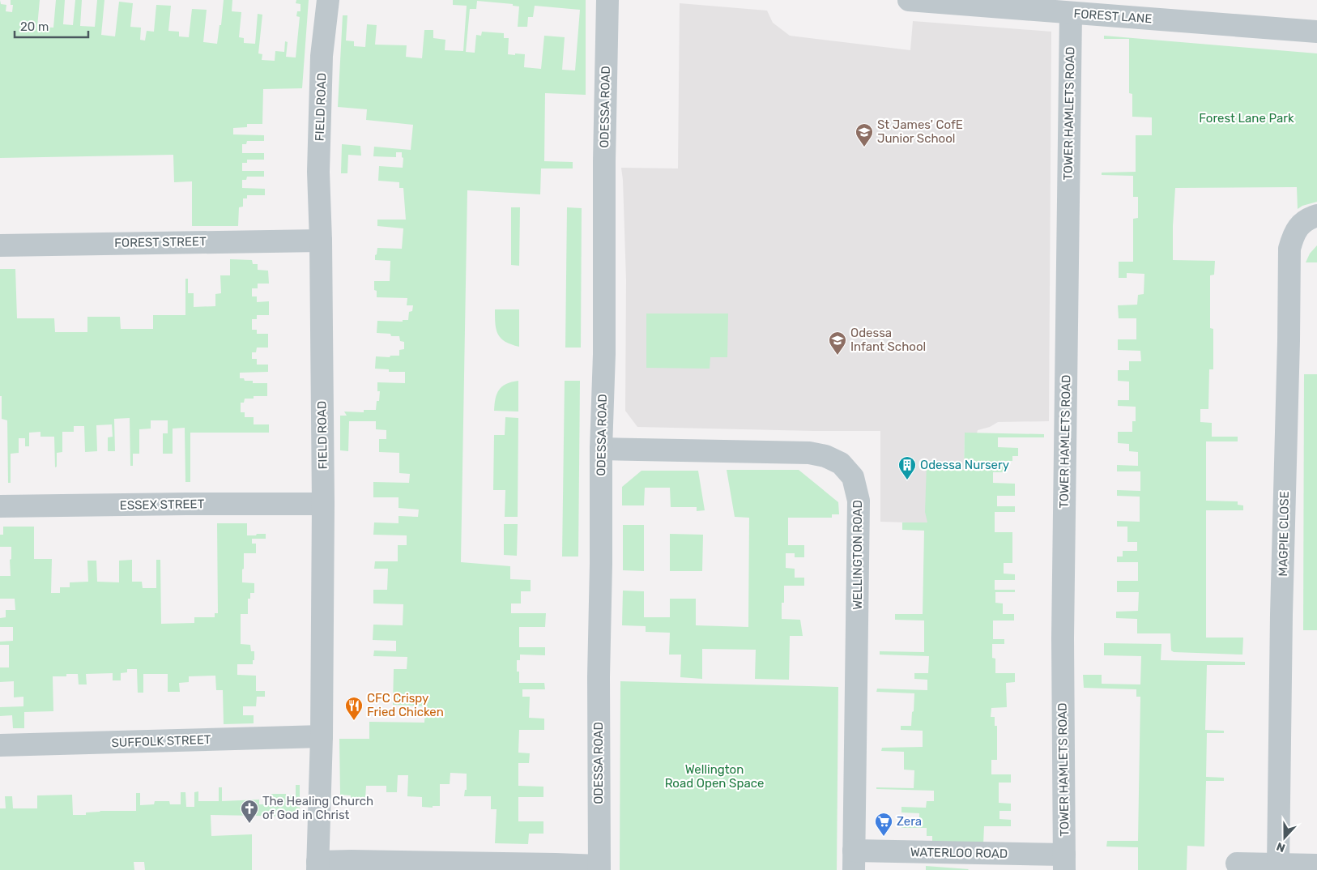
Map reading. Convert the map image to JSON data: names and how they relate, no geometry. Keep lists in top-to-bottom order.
{
  "streets": {
    "street": [
      "FOREST LANE",
      "FIELD ROAD",
      "ODESSA ROAD",
      "TOWER HAMLETS ROAD",
      "FOREST STREET",
      "ESSEX STREET",
      "MAGPIE CLOSE",
      "WELLINGTON ROAD",
      "SUFFOLK STREET",
      "WATERLOO ROAD"
    ]
  },
  "crossings": [
    ["FOREST LANE", "TOWER HAMLETS ROAD"],
    ["FIELD ROAD", "FOREST STREET"],
    ["FIELD ROAD", "ESSEX STREET"],
    ["FIELD ROAD", "SUFFOLK STREET"],
    ["ODESSA ROAD", "WELLINGTON ROAD"],
    ["TOWER HAMLETS ROAD", "WATERLOO ROAD"],
    ["WELLINGTON ROAD", "WATERLOO ROAD"]
  ],
  "parks": ["Forest Lane Park", "Wellington Road Open Space"],
  "places": {
    "school or university": ["St James' CofE Junior School", "Odessa Infant School"],
    "building": ["Odessa Nursery"],
    "restaurant": ["CFC Crispy Fried Chicken"],
    "church": ["The Healing Church of God in Christ"],
    "supermarket": ["Zera"]
  },
  "scale_bar": "20 m",
  "north": "bottom"
}
